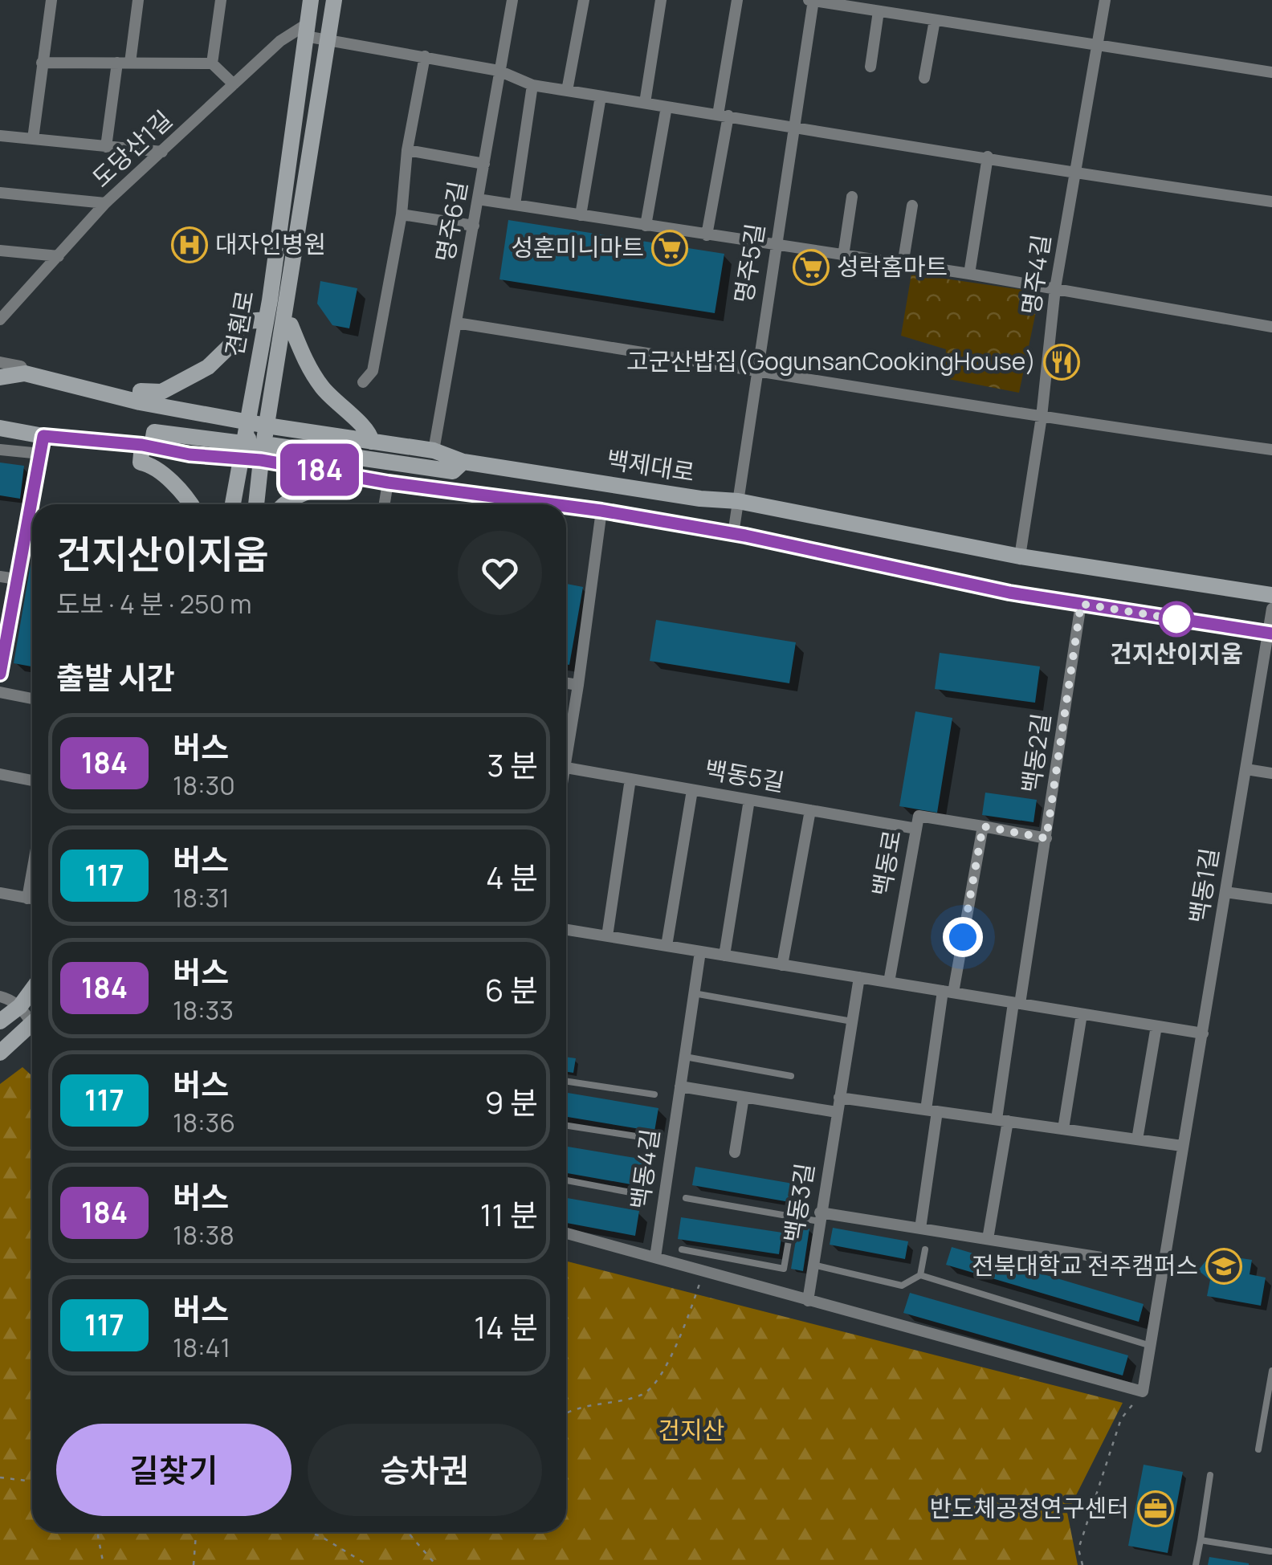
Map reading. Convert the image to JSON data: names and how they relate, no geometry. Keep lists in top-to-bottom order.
{
  "streets": {
    "street": [
      "도당산1길",
      "명주6길",
      "명주5길",
      "명주4길",
      "견훤로",
      "백제대로",
      "백동2길",
      "백동5길",
      "백동로",
      "백동1길",
      "백동4길",
      "백동3길"
    ]
  },
  "crossings": [
    ["도당산1길", "견훤로"],
    ["명주6길", "백제대로"],
    ["명주5길", "백제대로"],
    ["명주4길", "백제대로"],
    ["견훤로", "백제대로"],
    ["백동2길", "백동로"],
    ["백동5길", "백동로"]
  ],
  "parks": ["건지산"],
  "places": {
    "hospital": ["대자인병원"],
    "supermarket": ["성훈미니마트", "성락홈마트"],
    "restaurant": ["고군산밥집(GogunsanCookingHouse)"],
    "other": ["건지산이지움"],
    "school or university": ["전북대학교 전주캠퍼스"],
    "office": ["반도체공정연구센터"]
  },
  "lines": ["bus line 184"],
  "page": {
    "on_map": "184",
    "heading": [
      ["건지산이지움", "도보 · 4 분 · 250 m"],
      "출발 시간"
    ],
    "list": [
      {
        "mark": "184",
        "name": "버스",
        "note": "18:30",
        "value": "3 분"
      },
      {
        "mark": "117",
        "name": "버스",
        "note": "18:31",
        "value": "4 분"
      },
      {
        "mark": "184",
        "name": "버스",
        "note": "18:33",
        "value": "6 분"
      },
      {
        "mark": "117",
        "name": "버스",
        "note": "18:36",
        "value": "9 분"
      },
      {
        "mark": "184",
        "name": "버스",
        "note": "18:38",
        "value": "11 분"
      },
      {
        "mark": "117",
        "name": "버스",
        "note": "18:41",
        "value": "14 분"
      }
    ],
    "buttons": ["길찾기", "승차권"]
  }
}
